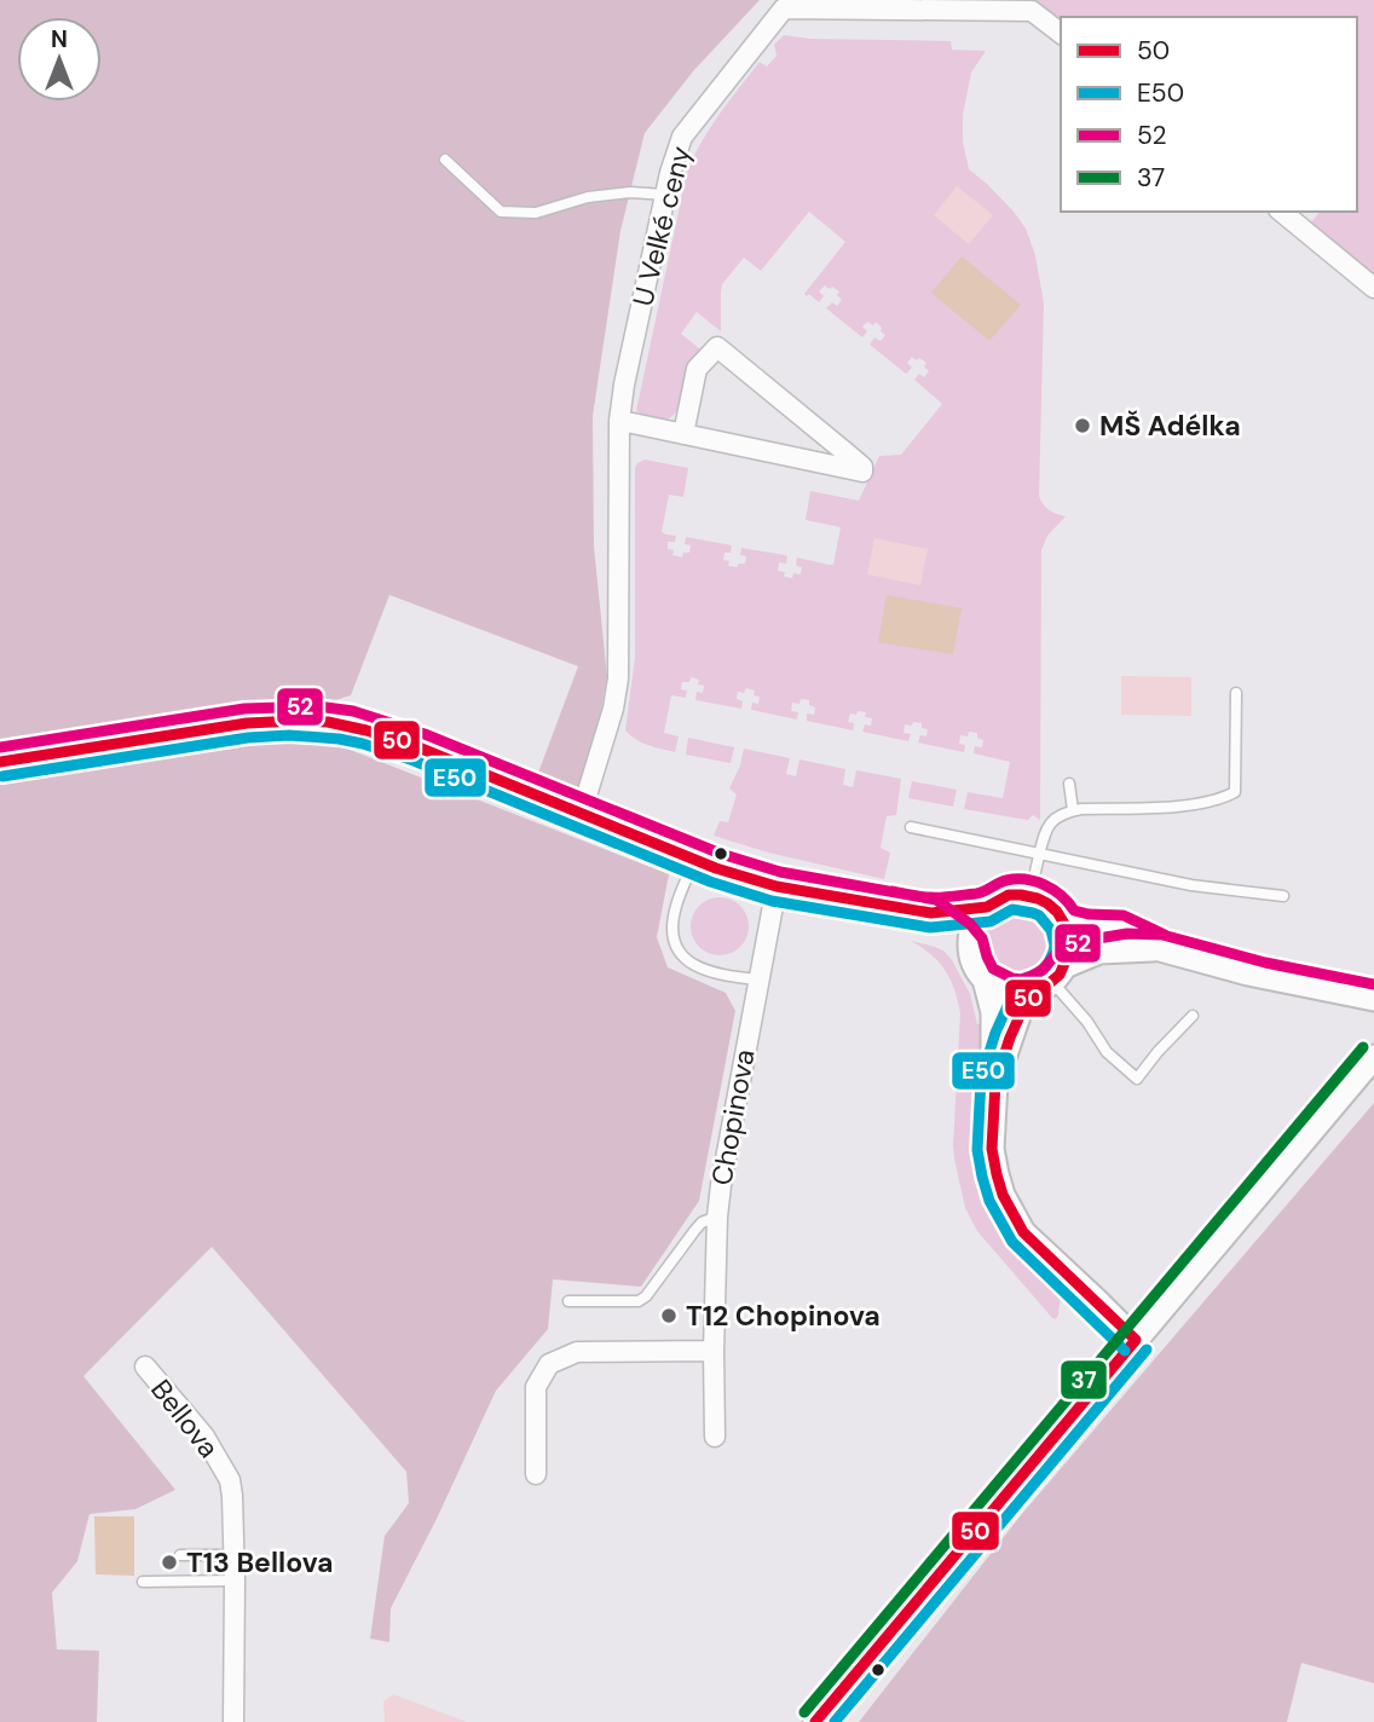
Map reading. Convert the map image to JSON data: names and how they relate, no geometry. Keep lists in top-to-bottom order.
{
  "streets": {
    "street": ["U Velké ceny", "Chopinova", "Bellova"]
  },
  "places": ["MŠ Adélka", "T12 Chopinova", "T13 Bellova"],
  "lines": [
    "transit line 52",
    "transit line 50",
    "transit line E50",
    "transit line 37"
  ],
  "legend": [
    "50",
    "E50",
    "52",
    "37"
  ],
  "north": "top"
}
